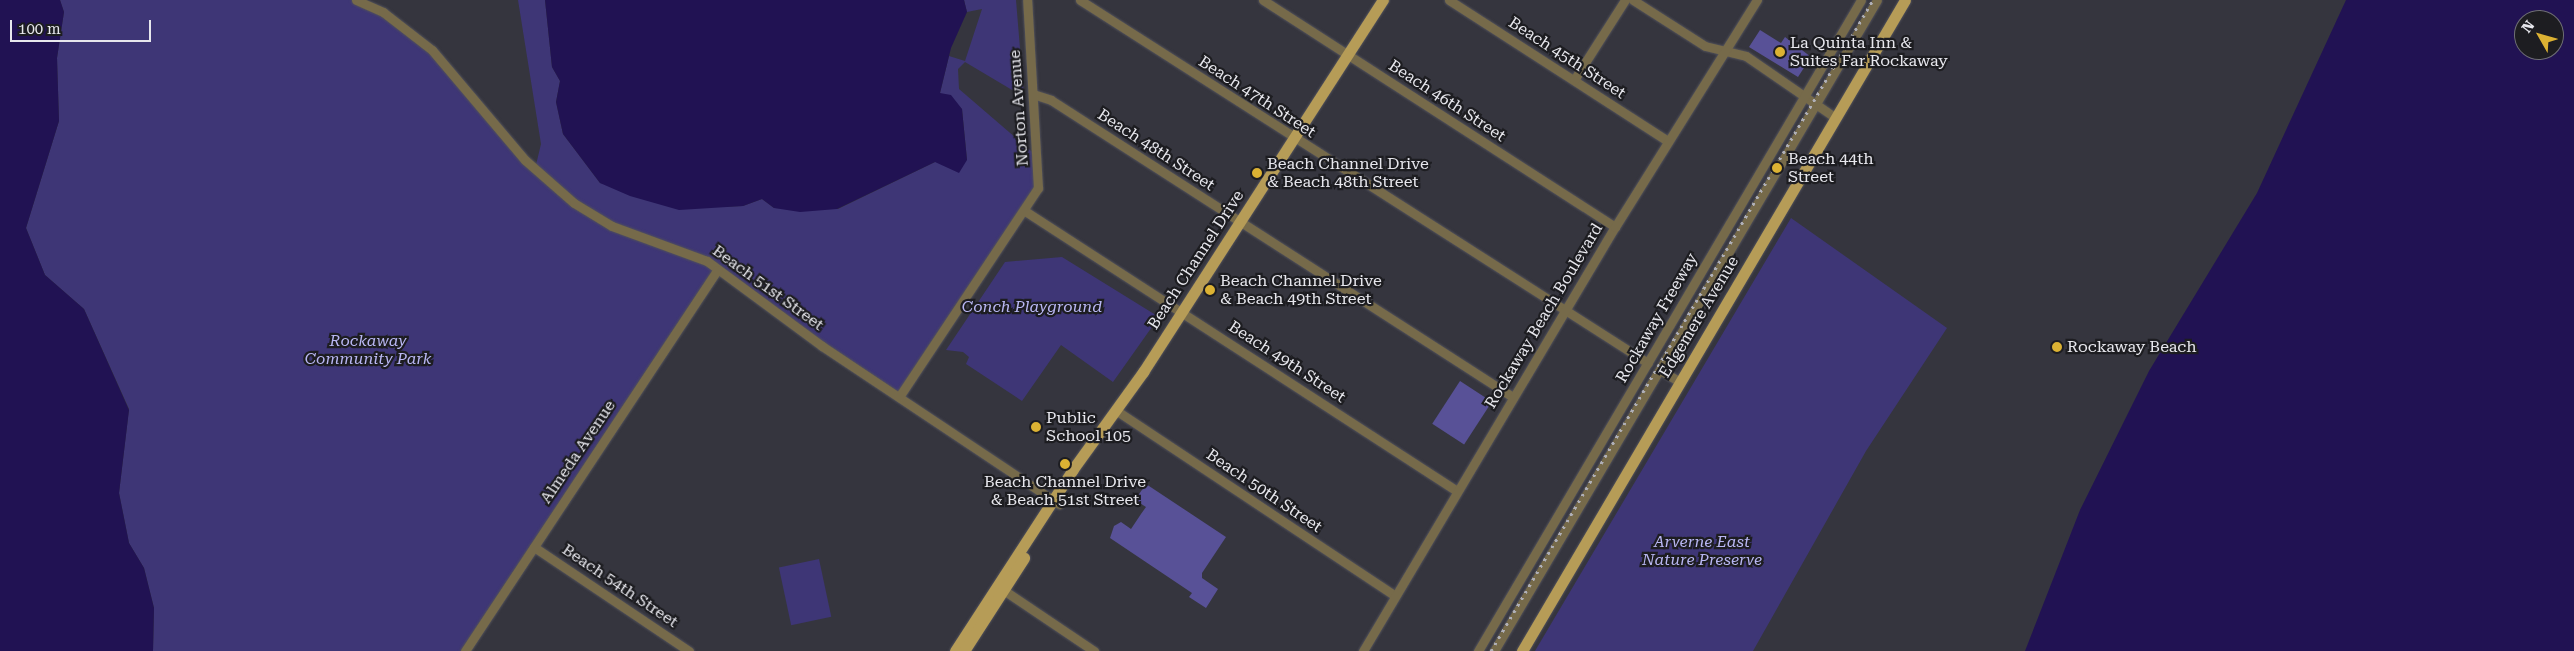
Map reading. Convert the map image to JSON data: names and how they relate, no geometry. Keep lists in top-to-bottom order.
{
  "streets": {
    "main road": ["Beach Channel Drive", "Edgemere Avenue"],
    "street": [
      "Beach 45th Street",
      "Beach 47th Street",
      "Beach 46th Street",
      "Norton Avenue",
      "Beach 48th Street",
      "Beach 51st Street",
      "Rockaway Beach Boulevard",
      "Rockaway Freeway",
      "Beach 49th Street",
      "Almeda Avenue",
      "Beach 50th Street",
      "Beach 54th Street"
    ]
  },
  "crossings": [
    ["Beach 45th Street", "Rockaway Beach Boulevard"],
    ["Beach 47th Street", "Beach Channel Drive"],
    ["Beach 47th Street", "Rockaway Beach Boulevard"],
    ["Beach 47th Street", "Rockaway Freeway"],
    ["Beach 46th Street", "Beach Channel Drive"],
    ["Beach 46th Street", "Rockaway Beach Boulevard"],
    ["Norton Avenue", "Beach 48th Street"],
    ["Norton Avenue", "Beach 51st Street"],
    ["Norton Avenue", "Beach 49th Street"],
    ["Beach 48th Street", "Beach Channel Drive"],
    ["Beach 48th Street", "Rockaway Beach Boulevard"],
    ["Beach Channel Drive", "Beach 51st Street"],
    ["Beach Channel Drive", "Beach 49th Street"],
    ["Beach Channel Drive", "Beach 50th Street"],
    ["Beach 51st Street", "Almeda Avenue"],
    ["Rockaway Beach Boulevard", "Beach 49th Street"],
    ["Rockaway Beach Boulevard", "Beach 50th Street"],
    ["Almeda Avenue", "Beach 54th Street"]
  ],
  "parks": ["Conch Playground", "Rockaway Community Park", "Arverne East Nature Preserve"],
  "places": [
    "La Quinta Inn & Suites Far Rockaway",
    "Beach 44th Street",
    "Beach Channel Drive & Beach 48th Street",
    "Beach Channel Drive & Beach 49th Street",
    "Rockaway Beach",
    "Public School 105",
    "Beach Channel Drive & Beach 51st Street"
  ],
  "scale_bar": "100 m",
  "north": "top left"
}
